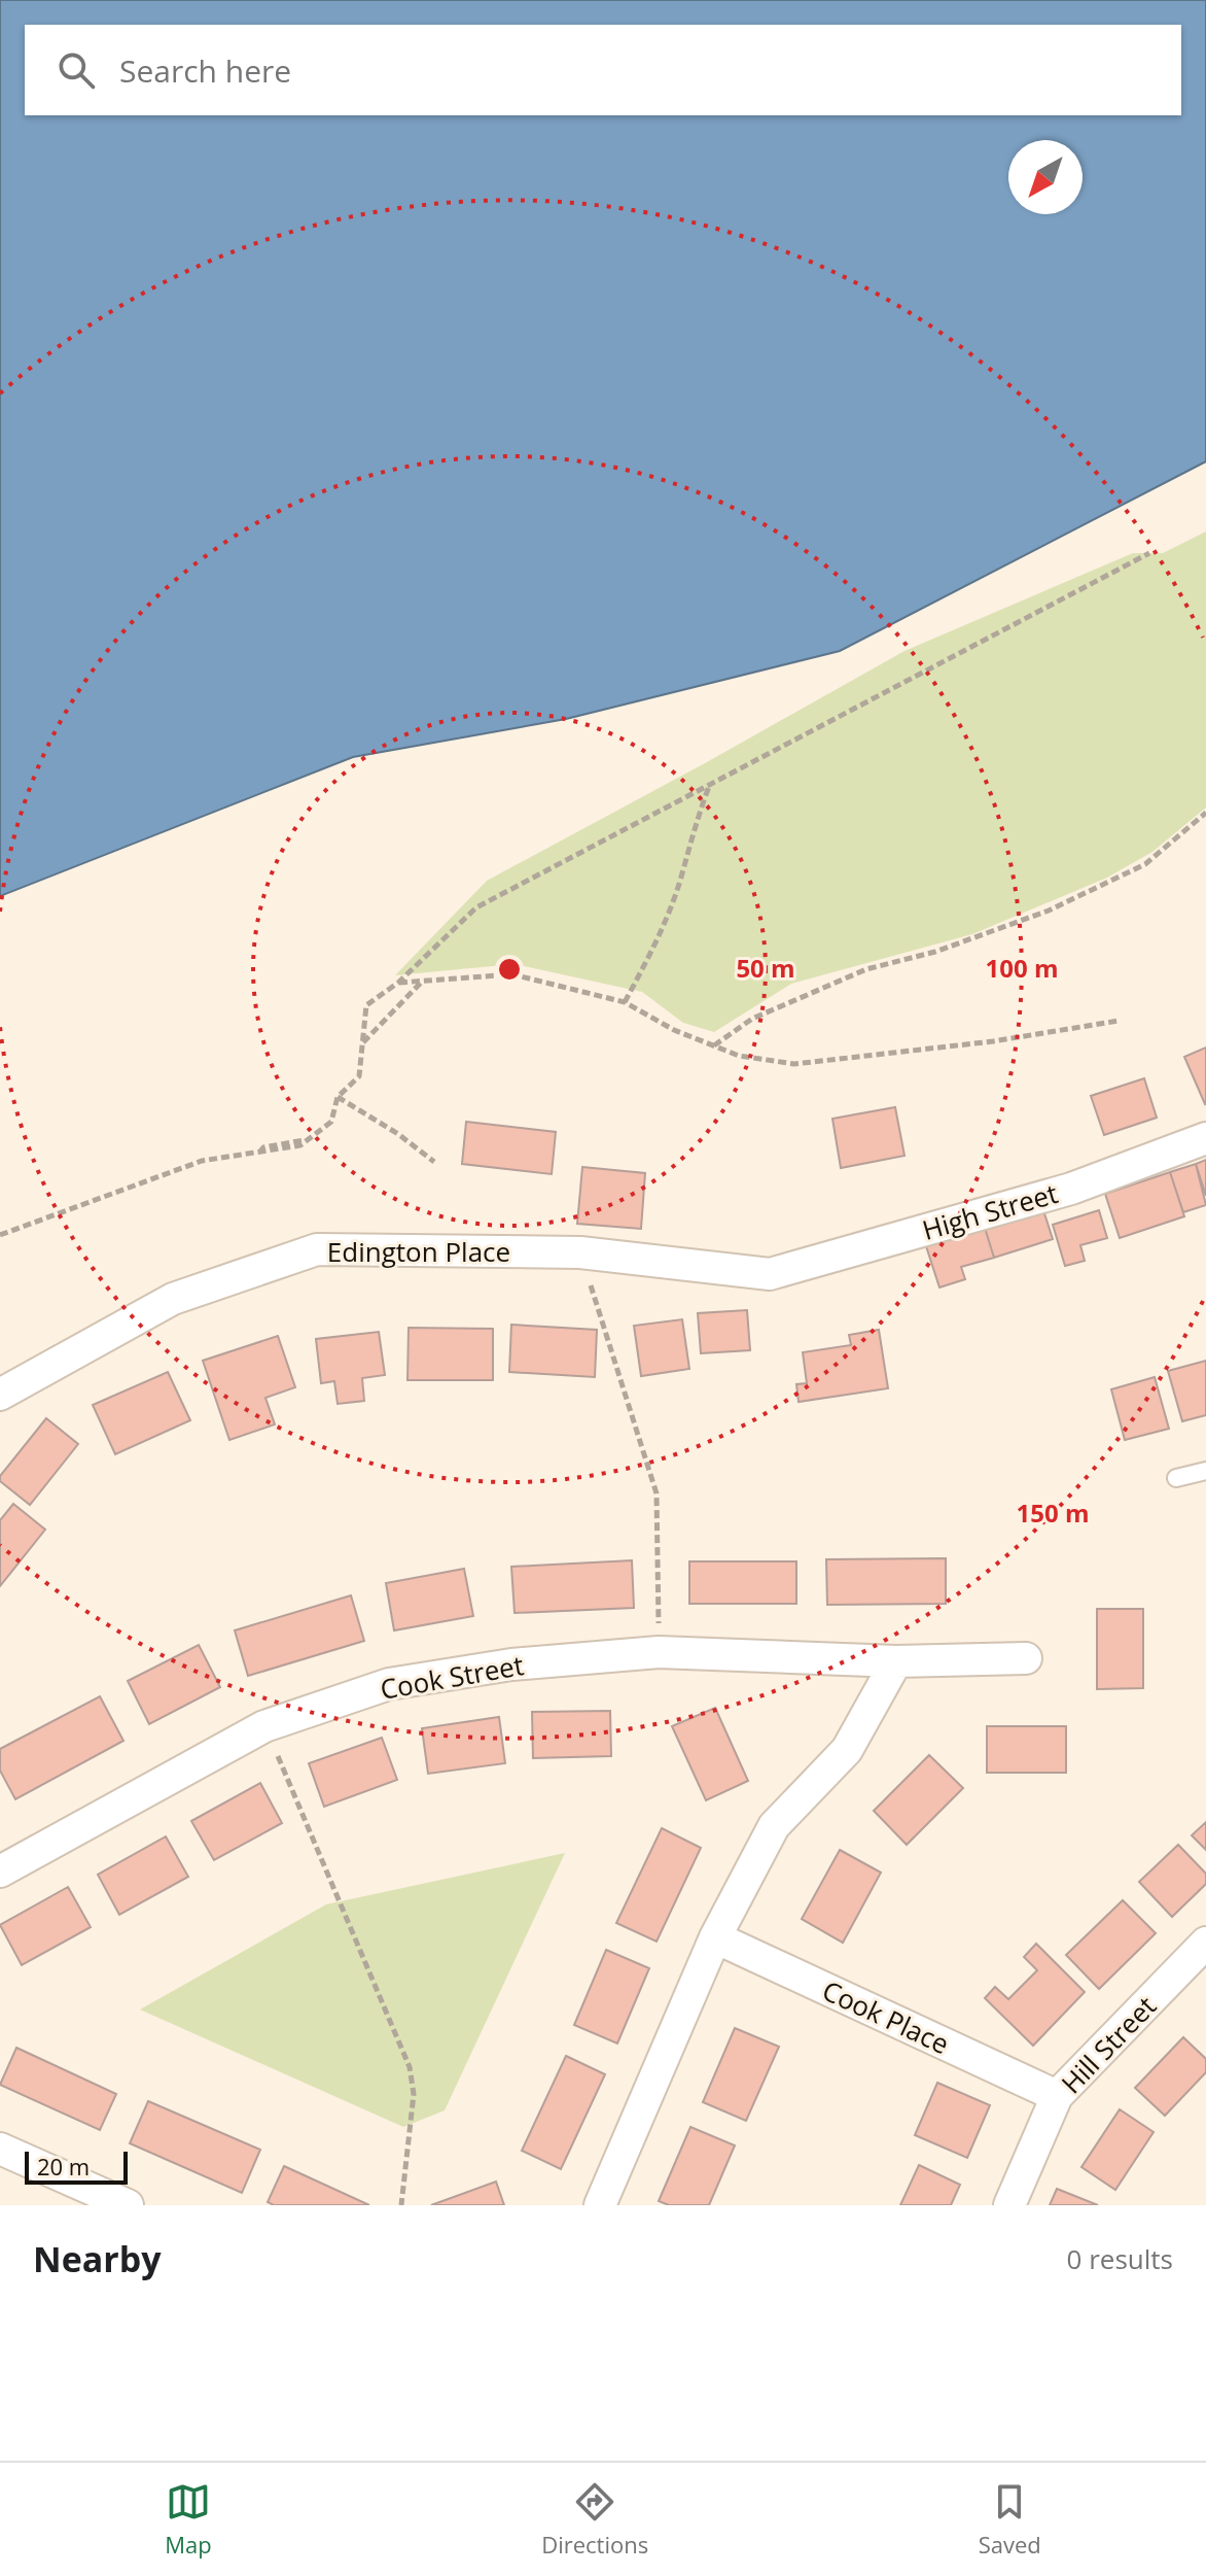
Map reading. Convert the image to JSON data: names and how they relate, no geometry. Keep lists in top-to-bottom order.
{
  "streets": {
    "street": [
      "High Street",
      "Edington Place",
      "Cook Street",
      "Cook Place",
      "Hill Street"
    ]
  },
  "crossings": [
    ["High Street", "Edington Place"],
    ["Cook Place", "Hill Street"]
  ],
  "scale_bar": "20 m",
  "north": "bottom left",
  "page": {
    "search": "Search here",
    "scale": "20 m",
    "heading": ["Nearby", "0 results"],
    "nav": ["Map", "Directions", "Saved"]
  },
  "rings": ["50 m", "100 m", "150 m"]
}
